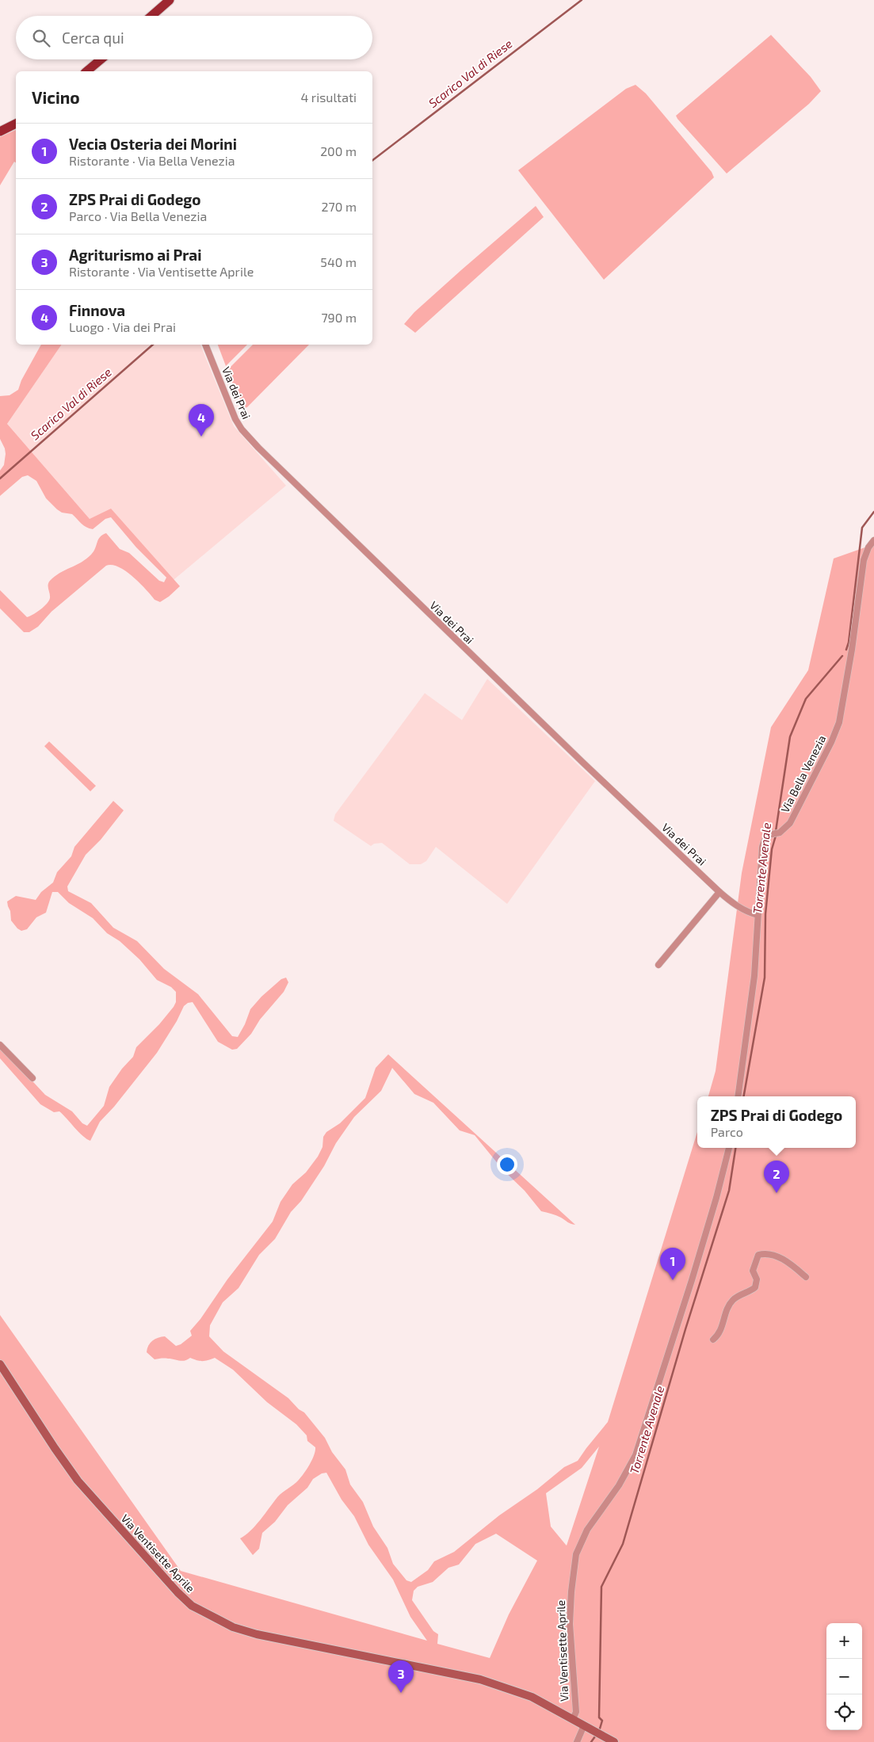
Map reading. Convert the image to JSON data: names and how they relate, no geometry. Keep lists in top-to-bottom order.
{
  "streets": {
    "main road": ["Via Ventisette Aprile"],
    "street": ["Via dei Prai", "Via Bella Venezia"]
  },
  "crossings": [
    ["Via dei Prai", "Via Bella Venezia"]
  ],
  "water": ["Scarico Val di Riese", "Torrente Avenale"],
  "page": {
    "search": "Cerca qui",
    "heading": ["Vicino", "4 risultati"],
    "list": [
      {
        "mark": "1",
        "name": "Vecia Osteria dei Morini",
        "note": "Ristorante · Via Bella Venezia",
        "value": "200 m"
      },
      {
        "mark": "2",
        "name": "ZPS Prai di Godego",
        "note": "Parco · Via Bella Venezia",
        "value": "270 m"
      },
      {
        "mark": "3",
        "name": "Agriturismo ai Prai",
        "note": "Ristorante · Via Ventisette Aprile",
        "value": "540 m"
      },
      {
        "mark": "4",
        "name": "Finnova",
        "note": "Luogo · Via dei Prai",
        "value": "790 m"
      }
    ],
    "pins": [
      "4",
      "2",
      "1",
      "3"
    ],
    "popup": ["ZPS Prai di Godego", "Parco"],
    "map_buttons": ["+", "−"]
  }
}
